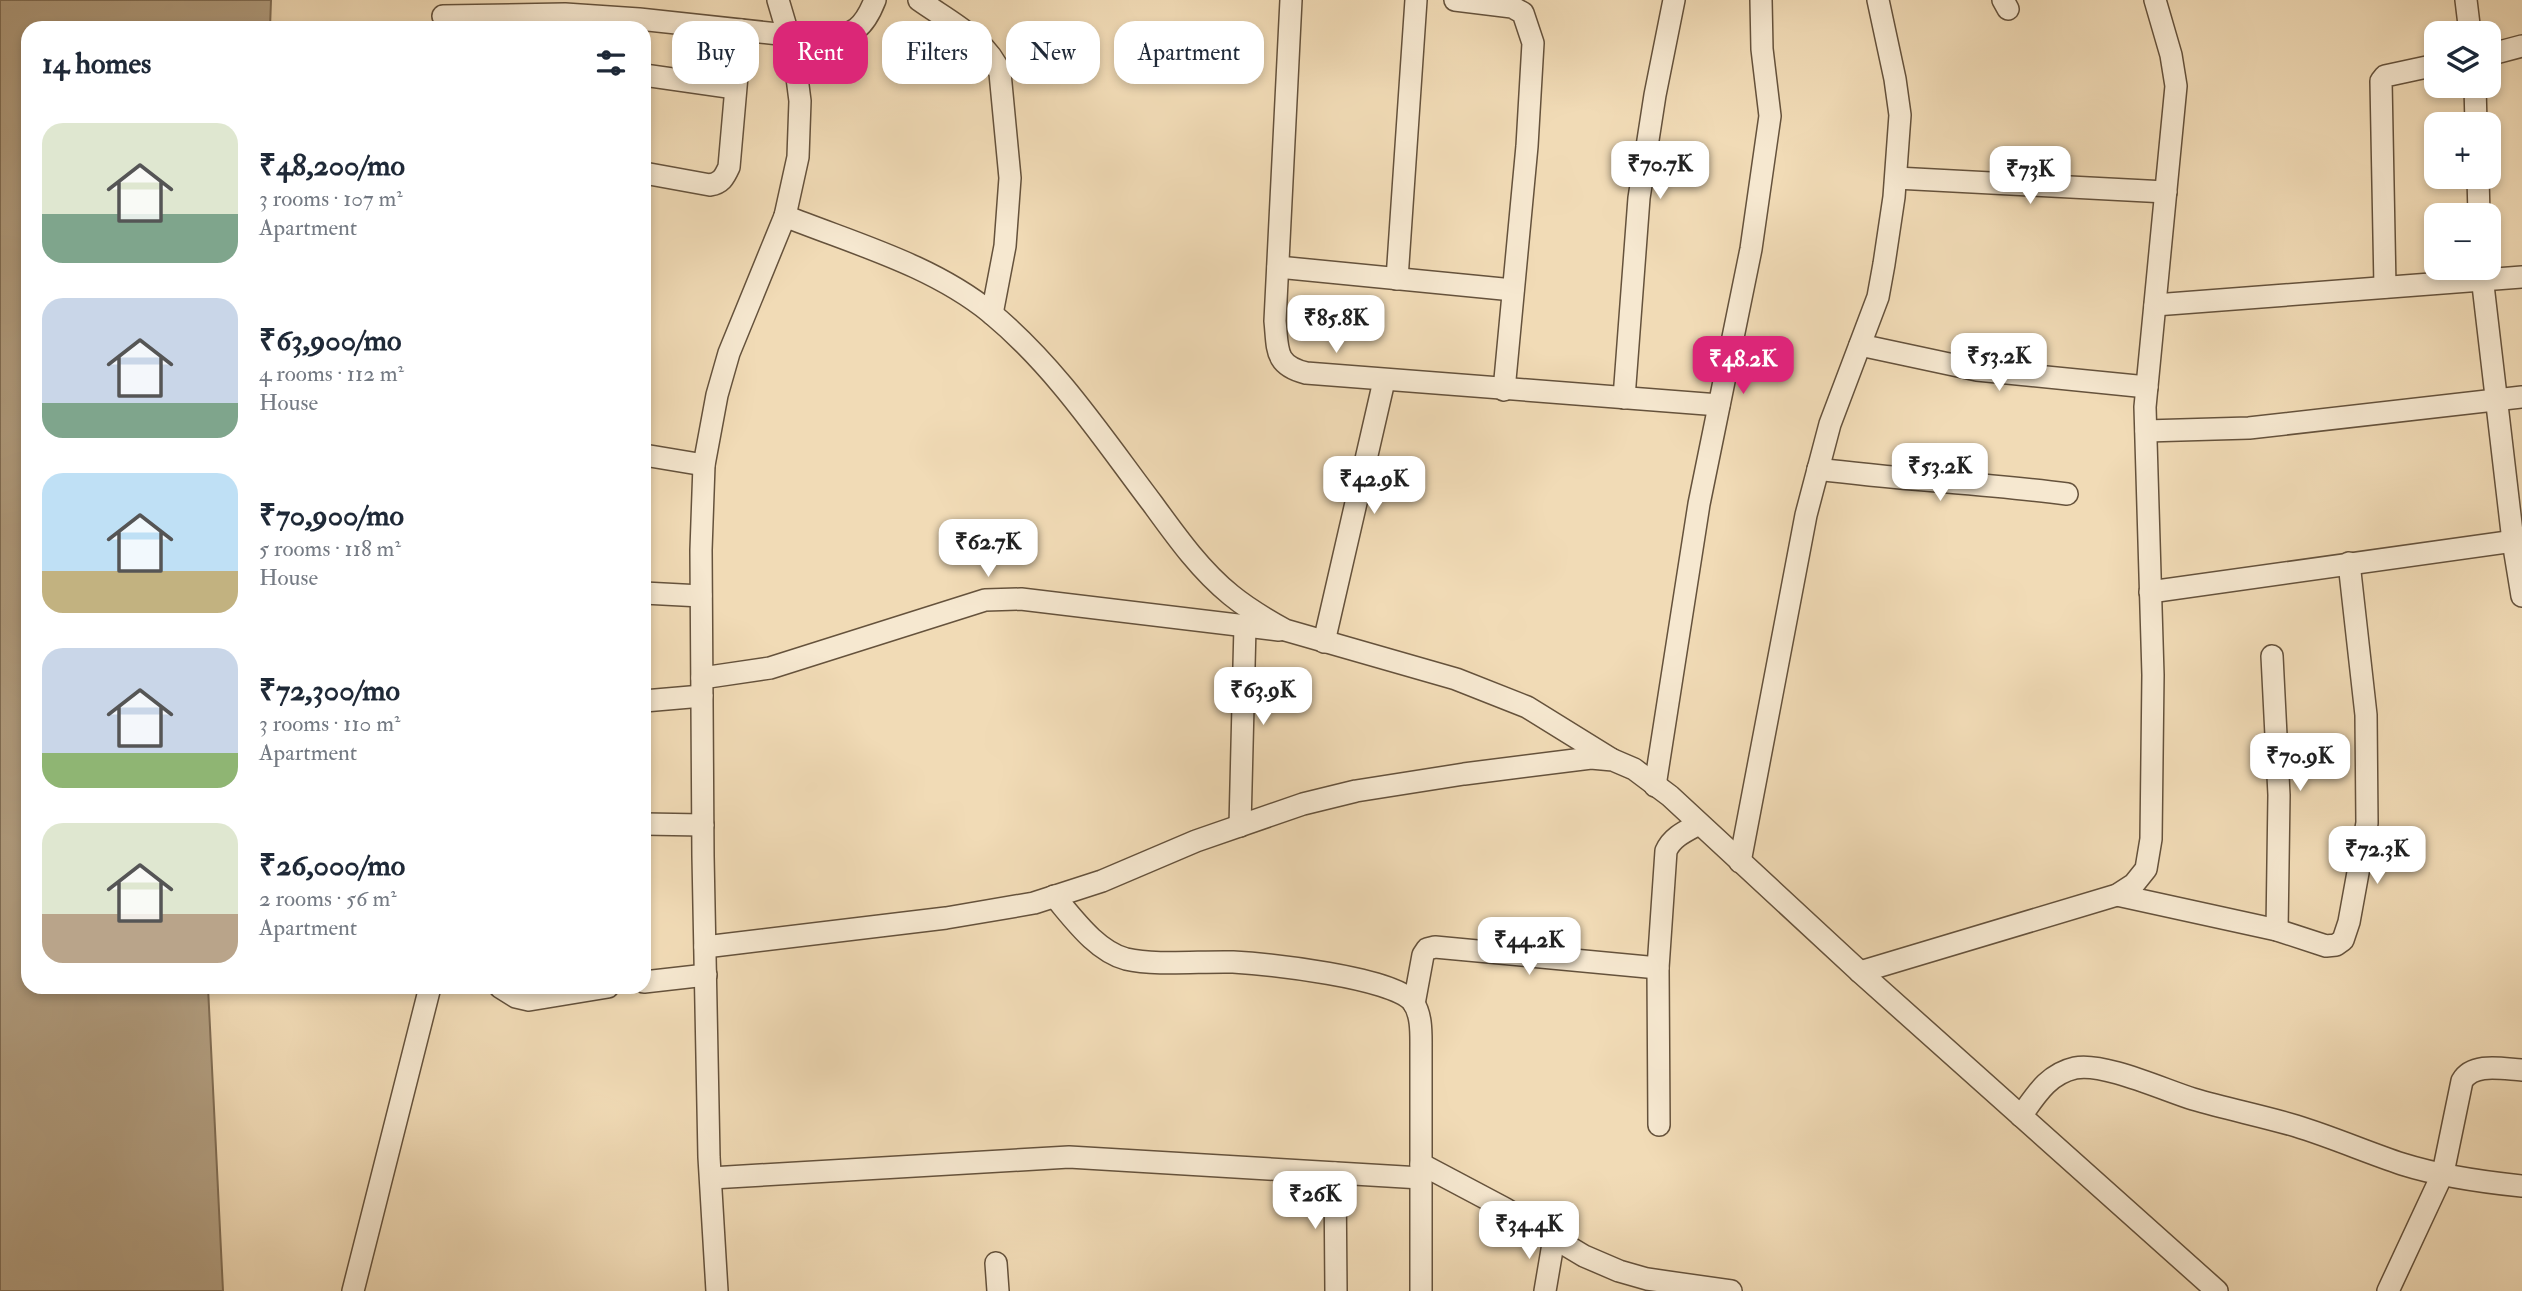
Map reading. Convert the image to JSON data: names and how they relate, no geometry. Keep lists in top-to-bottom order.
{
  "page": {
    "map_buttons": ["+", "−"],
    "chip": [
      "Buy",
      "Rent",
      "Filters",
      "New",
      "Apartment"
    ],
    "heading": "14 homes",
    "list": [
      {
        "name": "₹48,200/mo",
        "note": "3 rooms · 107 m² · Apartment"
      },
      {
        "name": "₹63,900/mo",
        "note": "4 rooms · 112 m² · House"
      },
      {
        "name": "₹70,900/mo",
        "note": "5 rooms · 118 m² · House"
      },
      {
        "name": "₹72,300/mo",
        "note": "3 rooms · 110 m² · Apartment"
      },
      {
        "name": "₹26,000/mo",
        "note": "2 rooms · 56 m² · Apartment"
      }
    ],
    "price": [
      "₹70.7K",
      "₹73K",
      "₹85.8K",
      "₹53.2K",
      "₹48.2K",
      "₹53.2K",
      "₹42.9K",
      "₹62.7K",
      "₹63.9K",
      "₹70.9K",
      "₹72.3K",
      "₹44.2K",
      "₹26K",
      "₹34.4K"
    ]
  }
}
